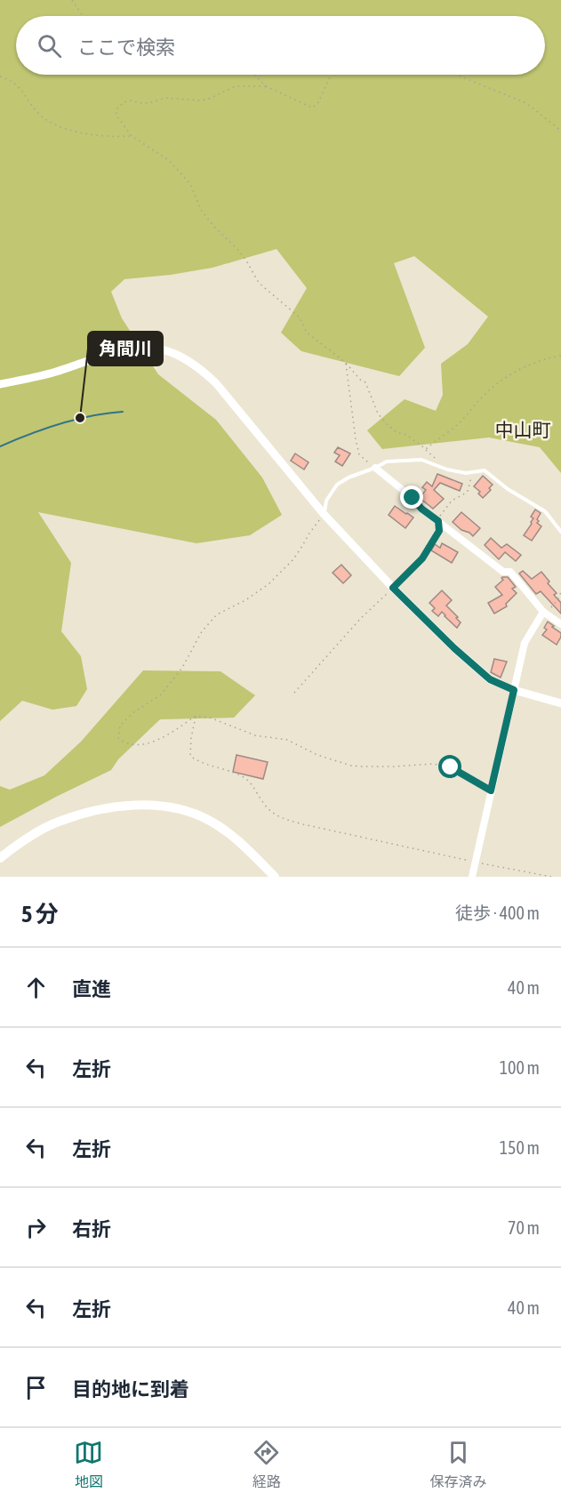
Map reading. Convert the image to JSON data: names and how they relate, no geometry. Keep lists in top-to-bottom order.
{
  "districts": ["中山町"],
  "places": ["角間川"],
  "page": {
    "search": "ここで検索",
    "heading": ["5 分", "徒歩 · 400 m"],
    "list": [
      ["直進", "40 m"],
      ["左折", "100 m"],
      ["左折", "150 m"],
      ["右折", "70 m"],
      ["左折", "40 m"],
      "目的地に到着"
    ],
    "nav": ["地図", "経路", "保存済み"]
  }
}
